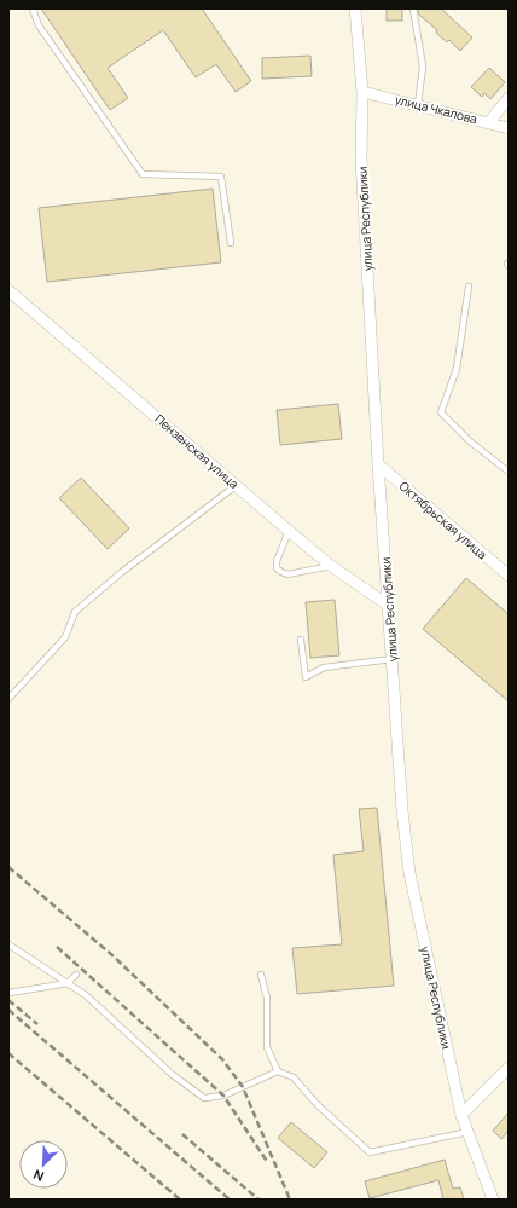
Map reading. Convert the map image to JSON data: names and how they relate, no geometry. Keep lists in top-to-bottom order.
{
  "streets": {
    "street": [
      "улица Чкалова",
      "улица Республики",
      "Пензенская улица",
      "Октябрьская улица"
    ]
  },
  "crossings": [
    ["улица Чкалова", "улица Республики"],
    ["улица Республики", "Пензенская улица"],
    ["улица Республики", "Октябрьская улица"]
  ],
  "north": "bottom left"
}
